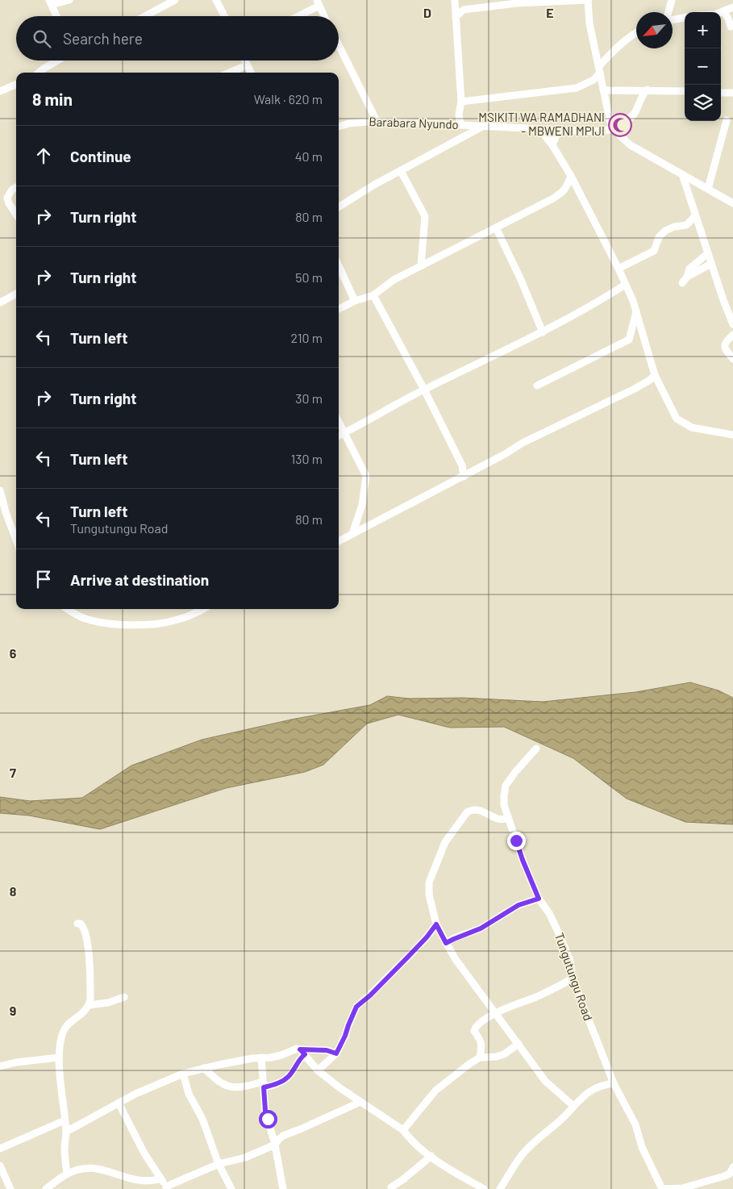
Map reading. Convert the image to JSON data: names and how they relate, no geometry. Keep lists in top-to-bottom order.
{
  "streets": {
    "street": ["Barabara Nyundo", "Tungutungu Road"]
  },
  "places": {
    "mosque": ["MSIKITI WA RAMADHANI - MBWENI MPIJI"]
  },
  "north": "bottom left",
  "page": {
    "map_buttons": ["+", "−"],
    "search": "Search here",
    "heading": ["8 min", "Walk · 620 m"],
    "list": [
      ["Continue", "40 m"],
      ["Turn right", "80 m"],
      ["Turn right", "50 m"],
      ["Turn left", "210 m"],
      ["Turn right", "30 m"],
      ["Turn left", "130 m"],
      ["Turn left", "Tungutungu Road", "80 m"],
      "Arrive at destination"
    ]
  },
  "grid": {
    "columns": ["D", "E"],
    "rows": [
      "6",
      "7",
      "8",
      "9"
    ]
  }
}
